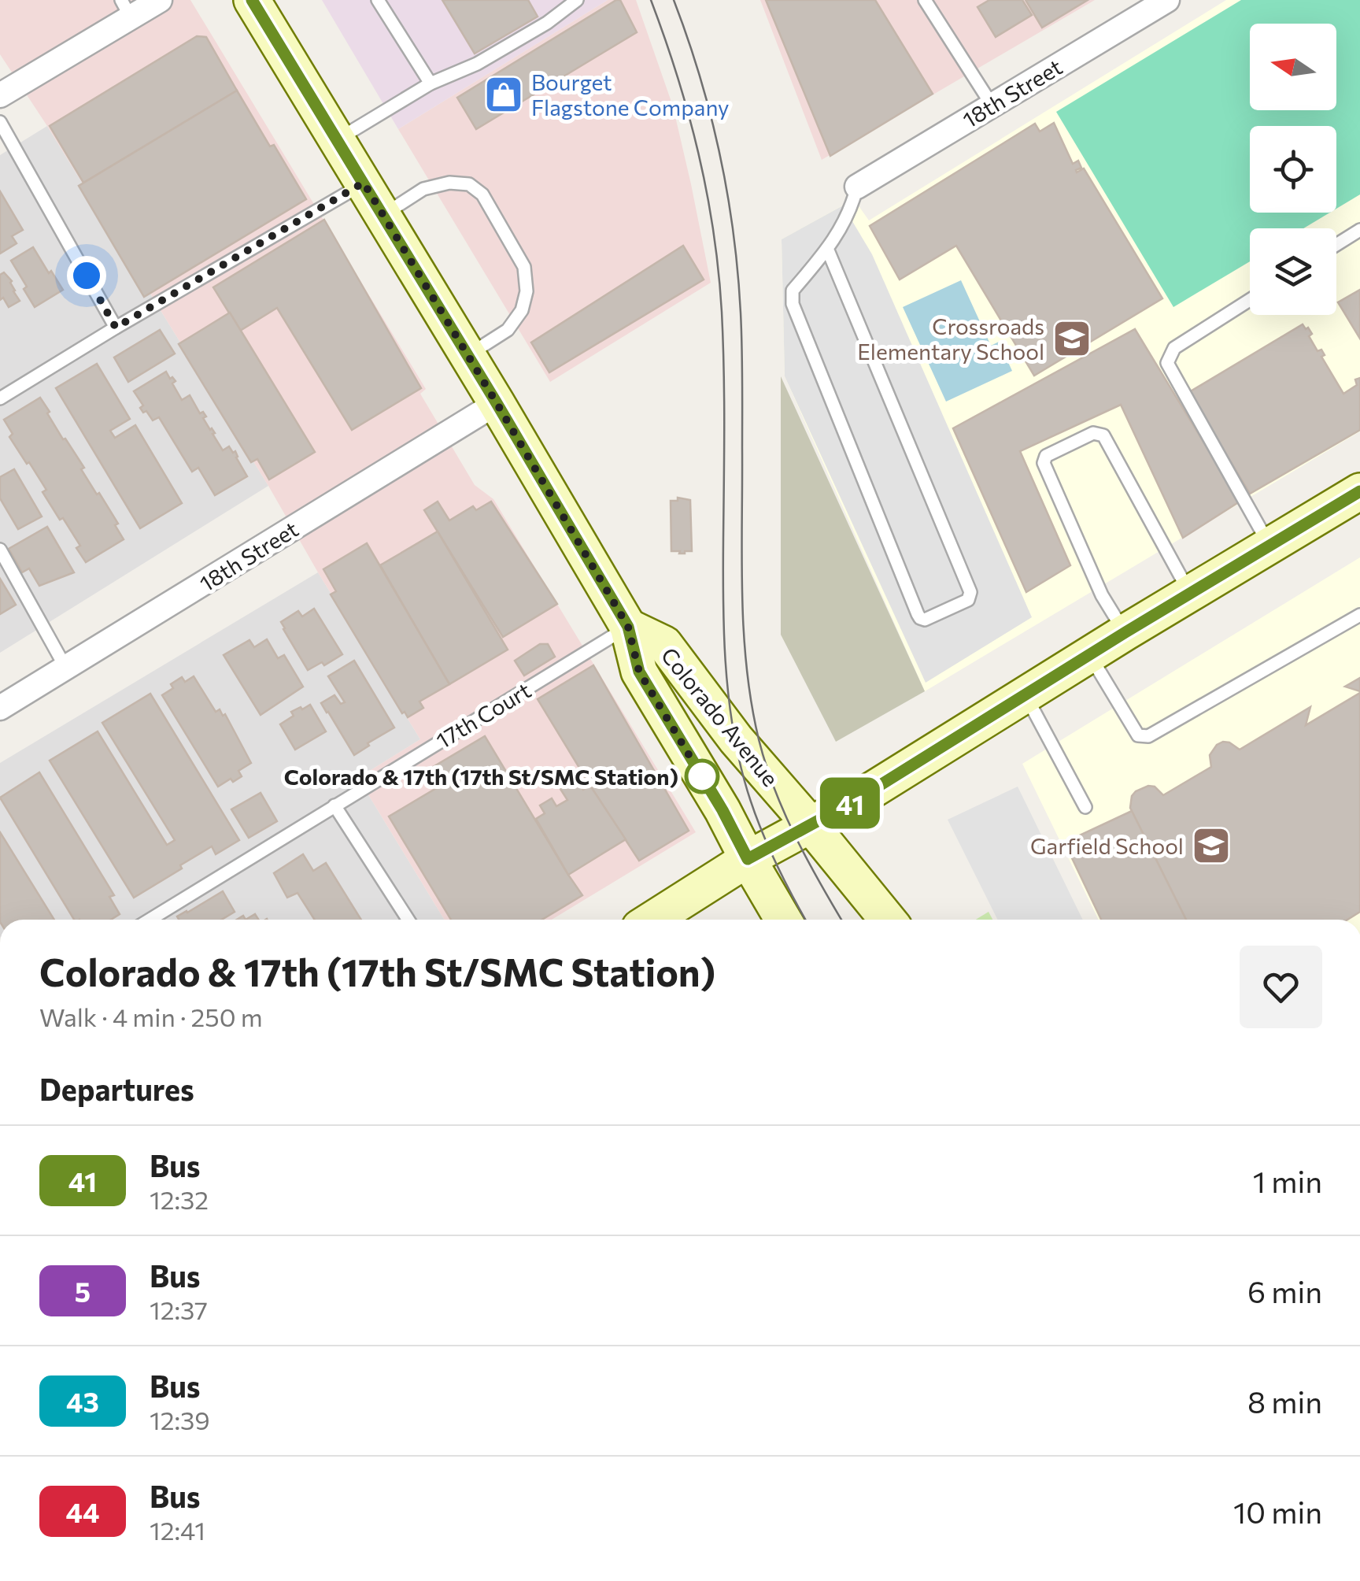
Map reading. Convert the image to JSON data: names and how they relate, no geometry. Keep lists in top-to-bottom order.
{
  "streets": {
    "main road": ["Colorado Avenue"],
    "street": ["18th Street"],
    "lane": ["17th Court"]
  },
  "crossings": [
    ["18th Street", "Colorado Avenue"],
    ["17th Court", "Colorado Avenue"]
  ],
  "places": {
    "shop": ["Bourget Flagstone Company"],
    "school or university": ["Crossroads Elementary School", "Garfield School"],
    "other": ["Colorado & 17th (17th St/SMC Station)"]
  },
  "lines": ["bus line 41"],
  "north": "left",
  "page": {
    "on_map": "41",
    "heading": [
      ["Colorado & 17th (17th St/SMC Station)", "Walk · 4 min · 250 m"],
      "Departures"
    ],
    "list": [
      {
        "mark": "41",
        "name": "Bus",
        "note": "12:32",
        "value": "1 min"
      },
      {
        "mark": "5",
        "name": "Bus",
        "note": "12:37",
        "value": "6 min"
      },
      {
        "mark": "43",
        "name": "Bus",
        "note": "12:39",
        "value": "8 min"
      },
      {
        "mark": "44",
        "name": "Bus",
        "note": "12:41",
        "value": "10 min"
      }
    ]
  }
}
